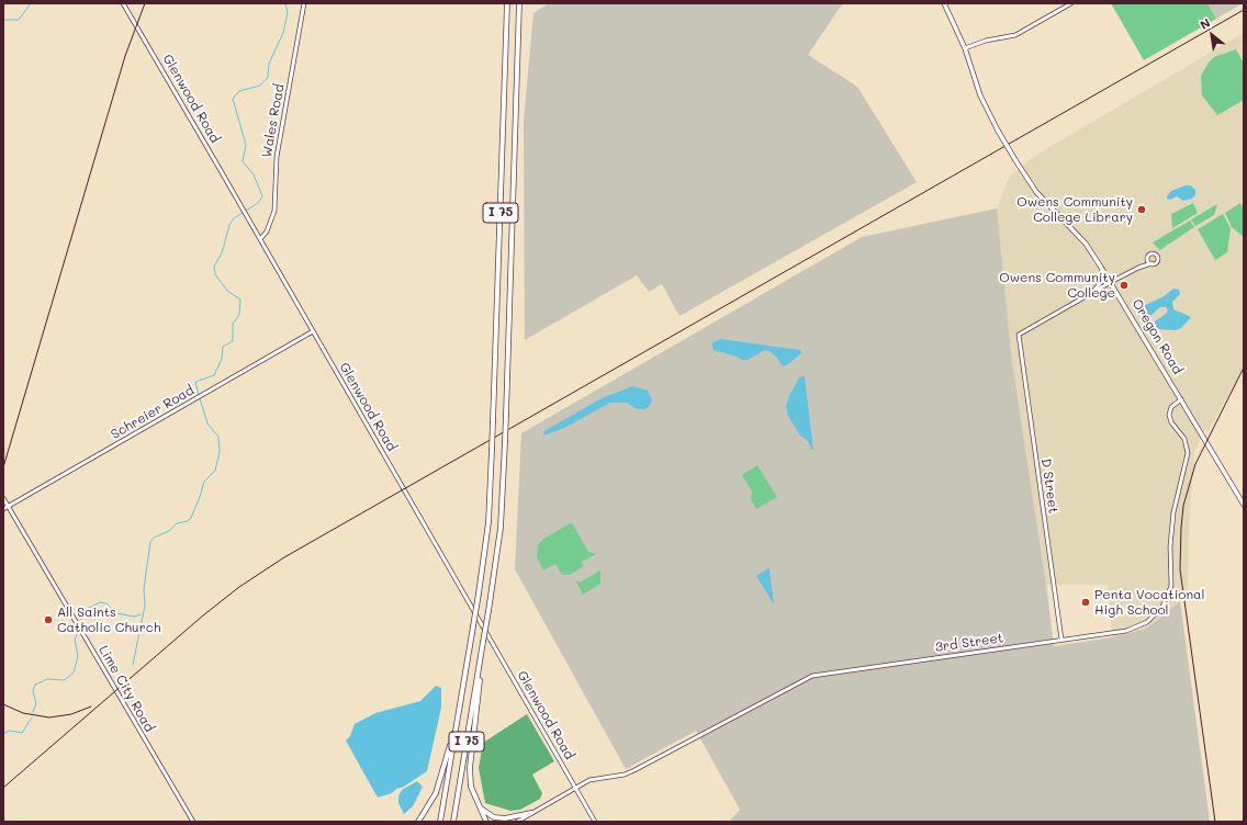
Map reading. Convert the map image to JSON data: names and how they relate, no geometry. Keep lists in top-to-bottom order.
{
  "streets": {
    "highway": ["I 75"],
    "main road": ["Oregon Road"],
    "street": [
      "Glenwood Road",
      "Wales Road",
      "Schreier Road",
      "D Street",
      "3rd Street",
      "Lime City Road"
    ]
  },
  "crossings": [
    ["Glenwood Road", "Wales Road"],
    ["Glenwood Road", "Schreier Road"],
    ["Glenwood Road", "3rd Street"],
    ["Oregon Road", "3rd Street"],
    ["Schreier Road", "Lime City Road"],
    ["D Street", "3rd Street"]
  ],
  "places": [
    "Owens Community College Library",
    "Owens Community College",
    "Penta Vocational High School",
    "All Saints Catholic Church"
  ],
  "north": "top left"
}
